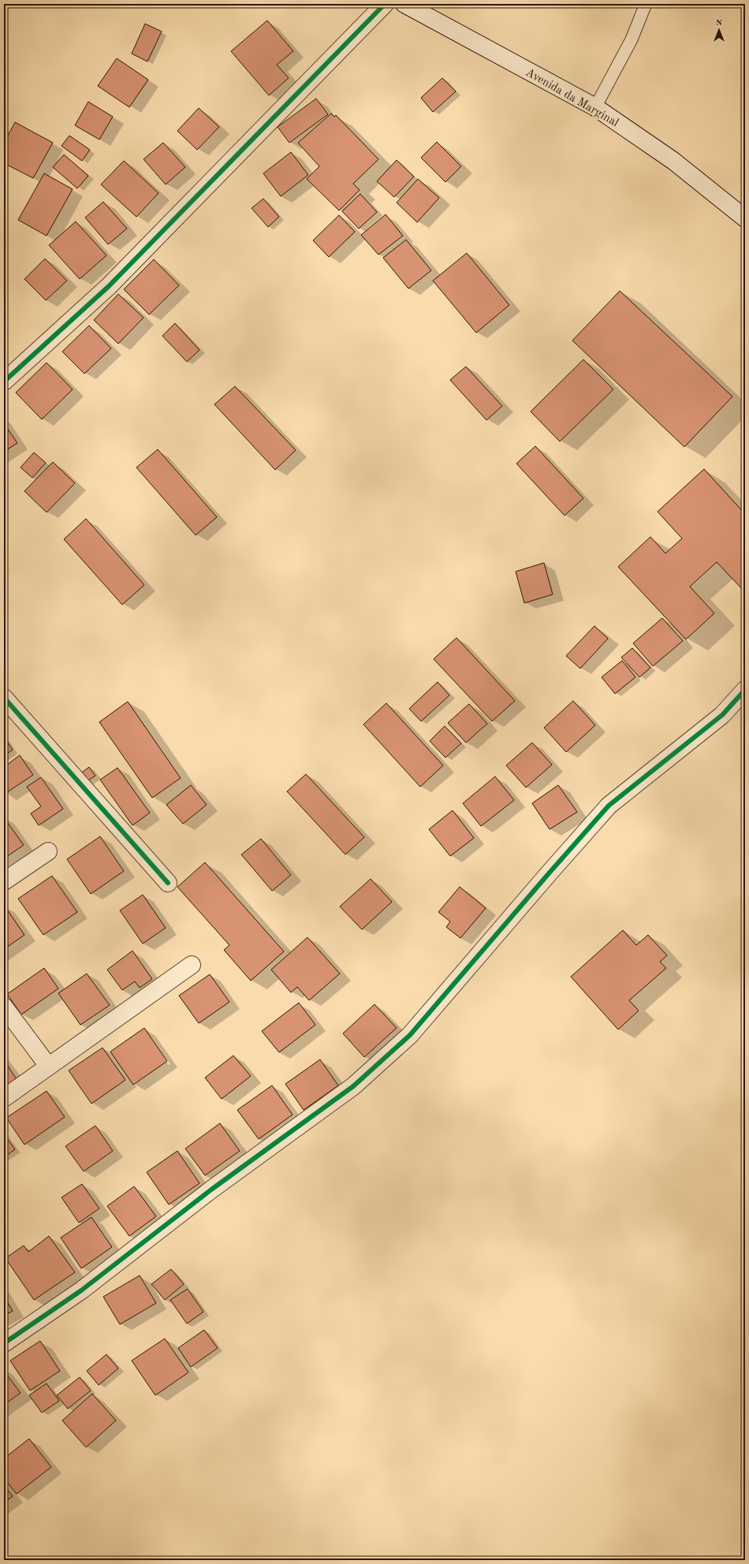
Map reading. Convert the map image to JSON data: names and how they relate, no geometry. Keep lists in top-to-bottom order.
{
  "streets": {
    "street": ["Avenida da Marginal"]
  },
  "north": "top"
}
